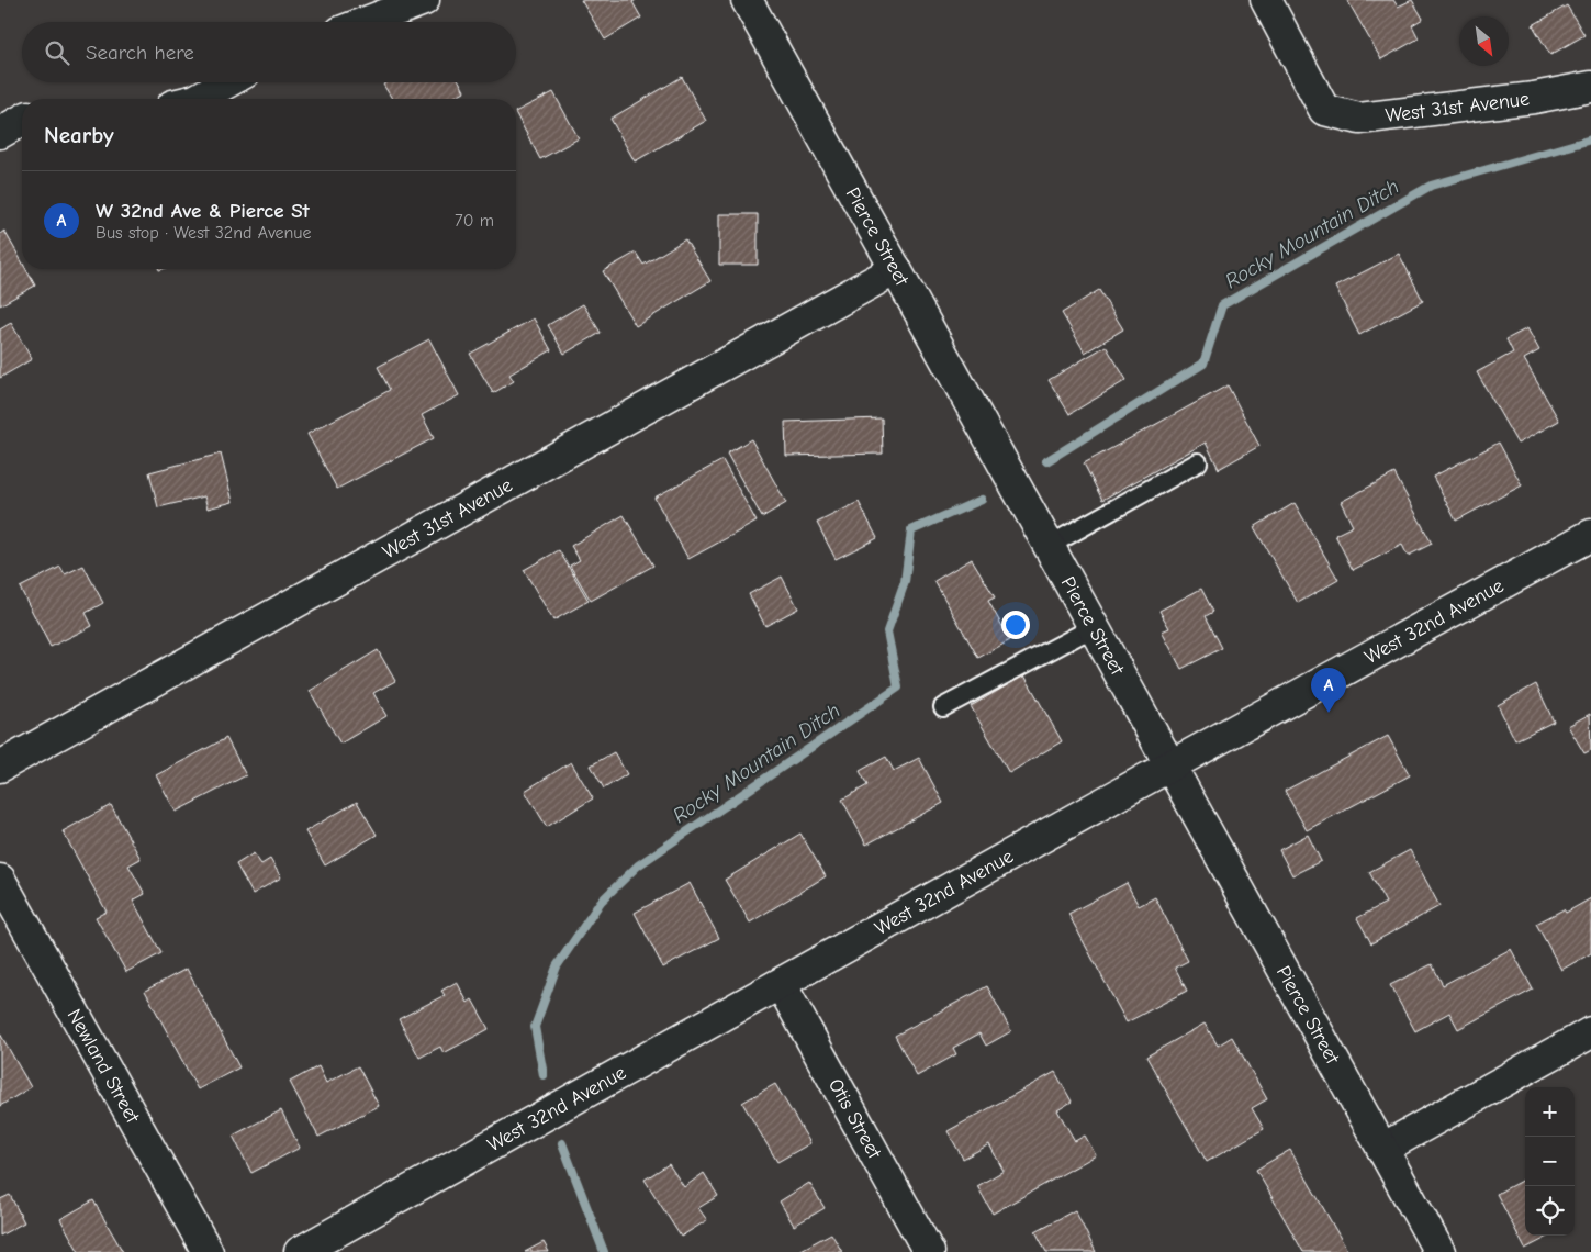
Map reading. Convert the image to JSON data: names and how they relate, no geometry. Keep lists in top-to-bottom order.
{
  "streets": {
    "street": [
      "West 31st Avenue",
      "Pierce Street",
      "West 32nd Avenue",
      "Newland Street",
      "Otis Street"
    ]
  },
  "crossings": [
    ["West 31st Avenue", "Pierce Street"],
    ["Pierce Street", "West 32nd Avenue"],
    ["West 32nd Avenue", "Otis Street"]
  ],
  "water": ["Rocky Mountain Ditch"],
  "north": "bottom right",
  "page": {
    "search": "Search here",
    "heading": "Nearby",
    "list": [
      {
        "mark": "A",
        "name": "W 32nd Ave & Pierce St",
        "note": "Bus stop · West 32nd Avenue",
        "value": "70 m"
      }
    ],
    "pins": "A",
    "map_buttons": ["+", "−"]
  }
}
